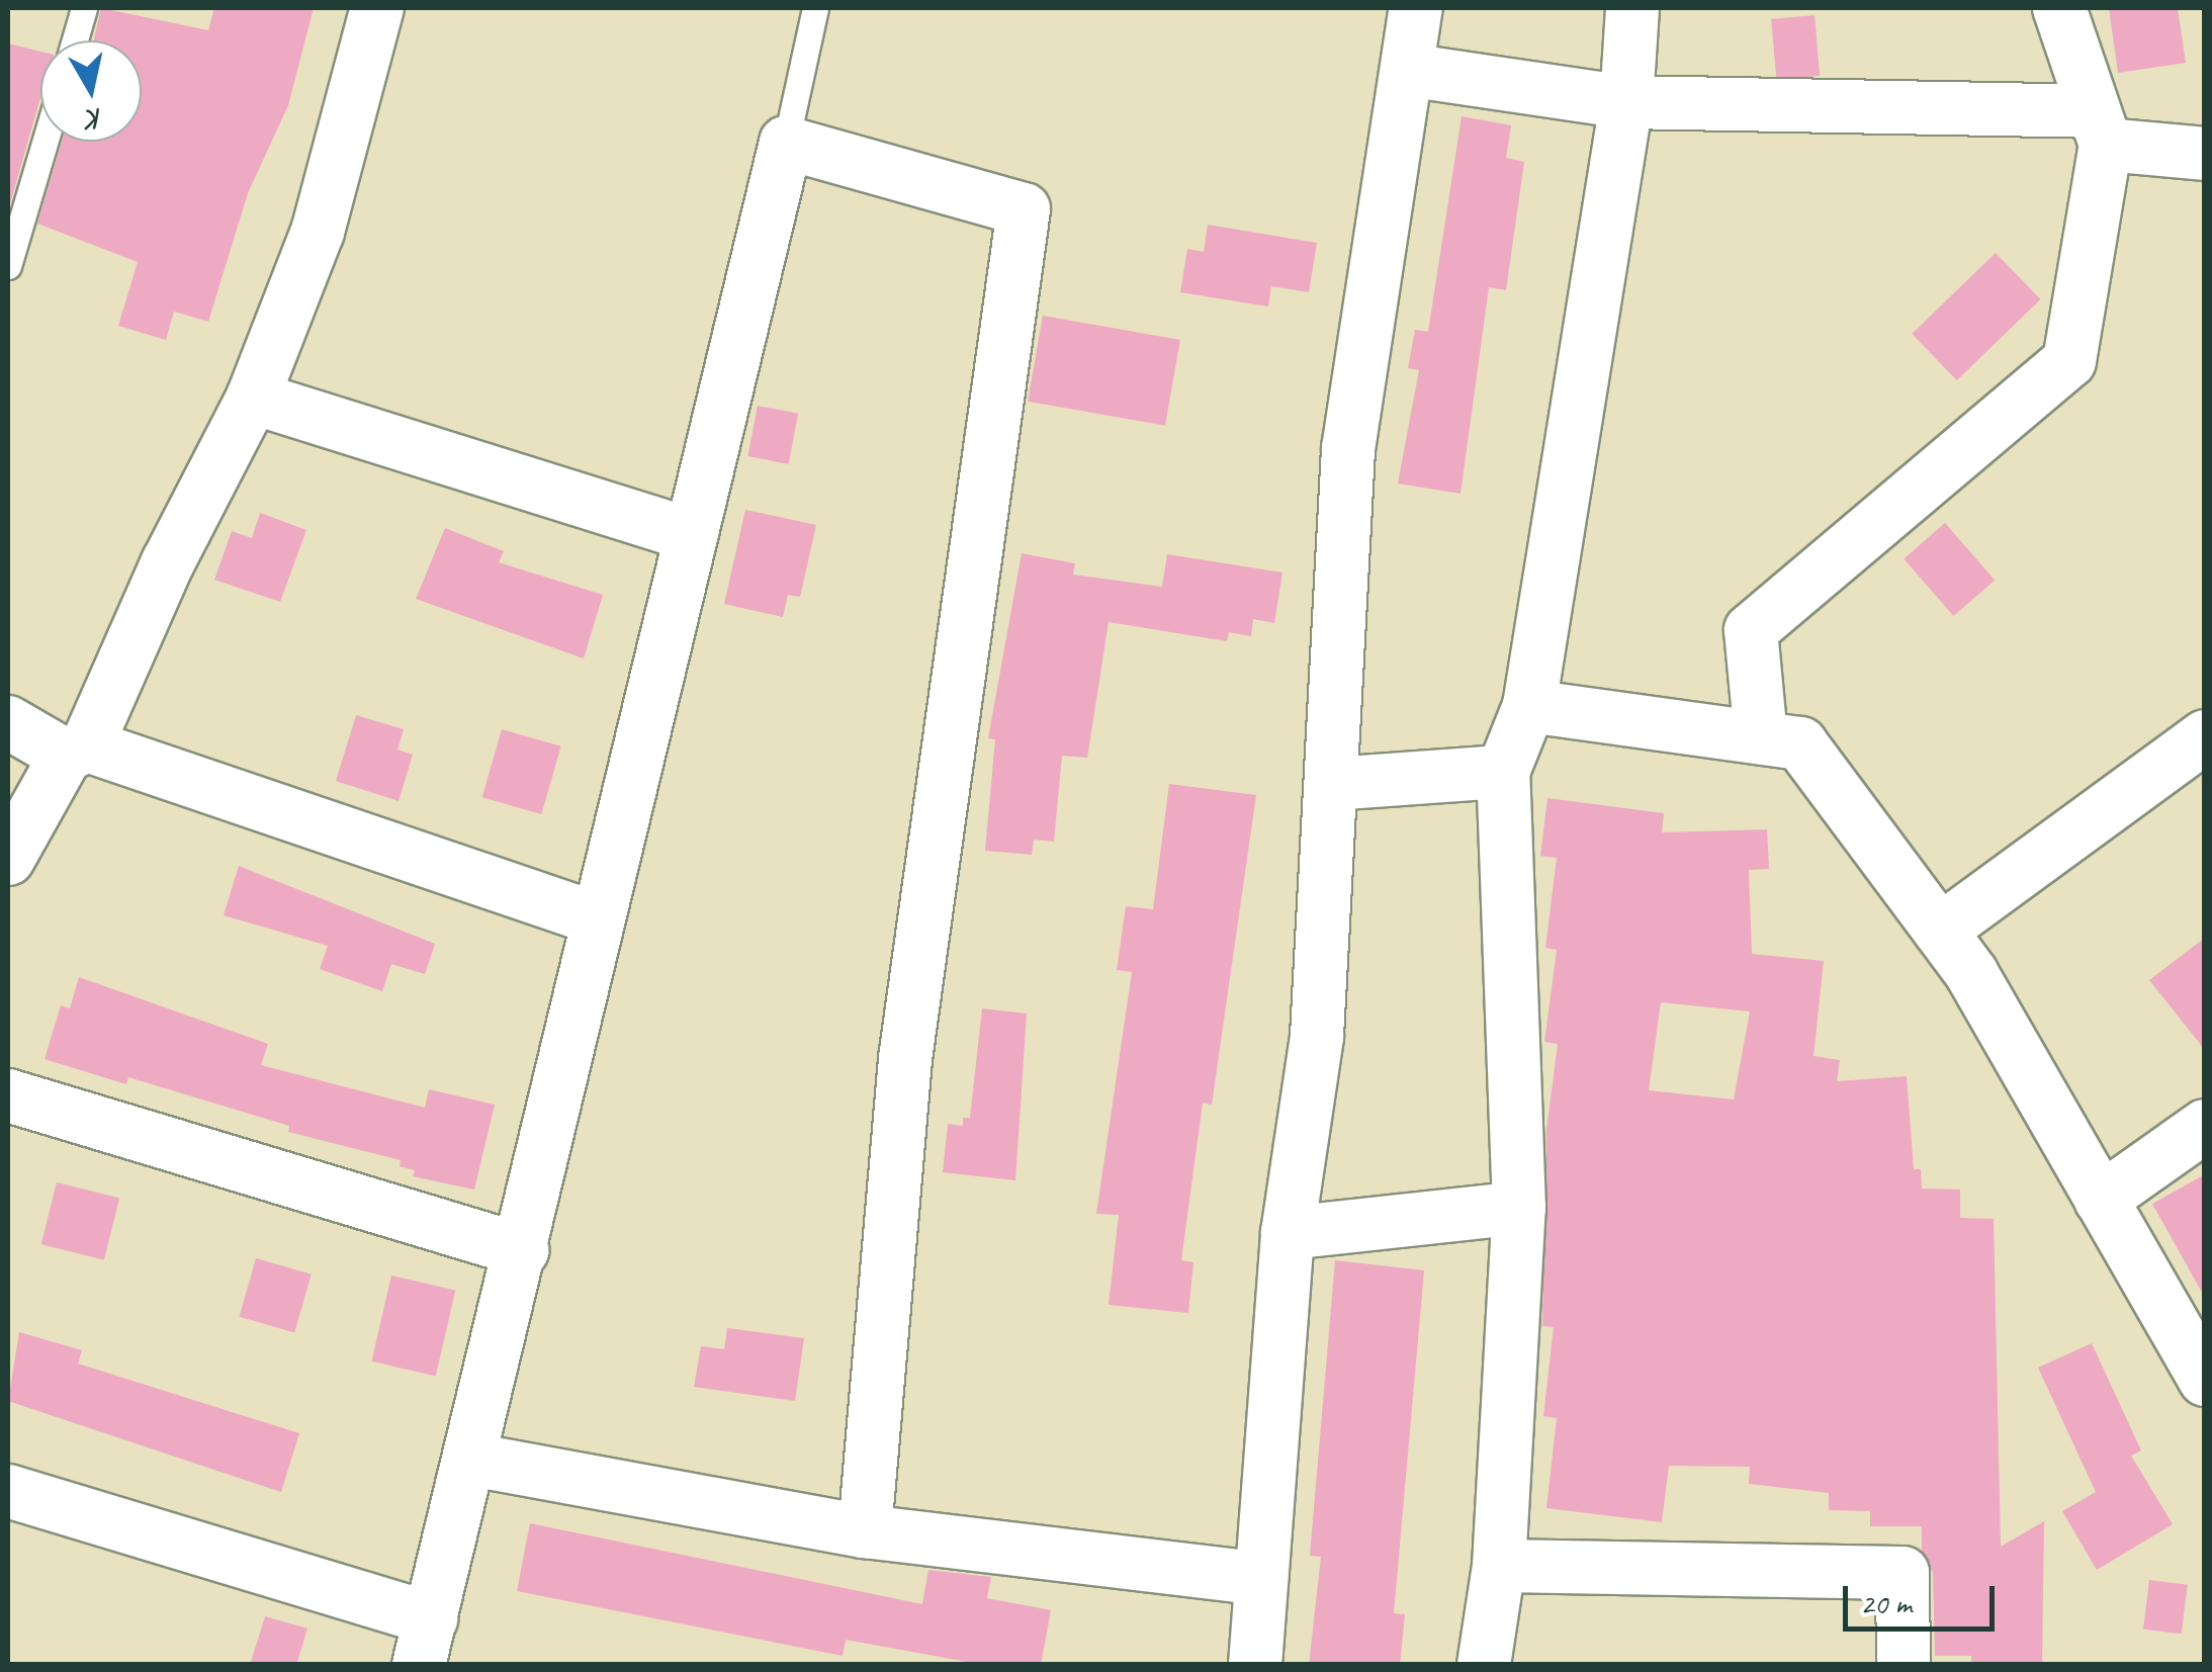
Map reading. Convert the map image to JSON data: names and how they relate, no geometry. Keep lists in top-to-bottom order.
{
  "scale_bar": "20 m",
  "north": "bottom"
}
